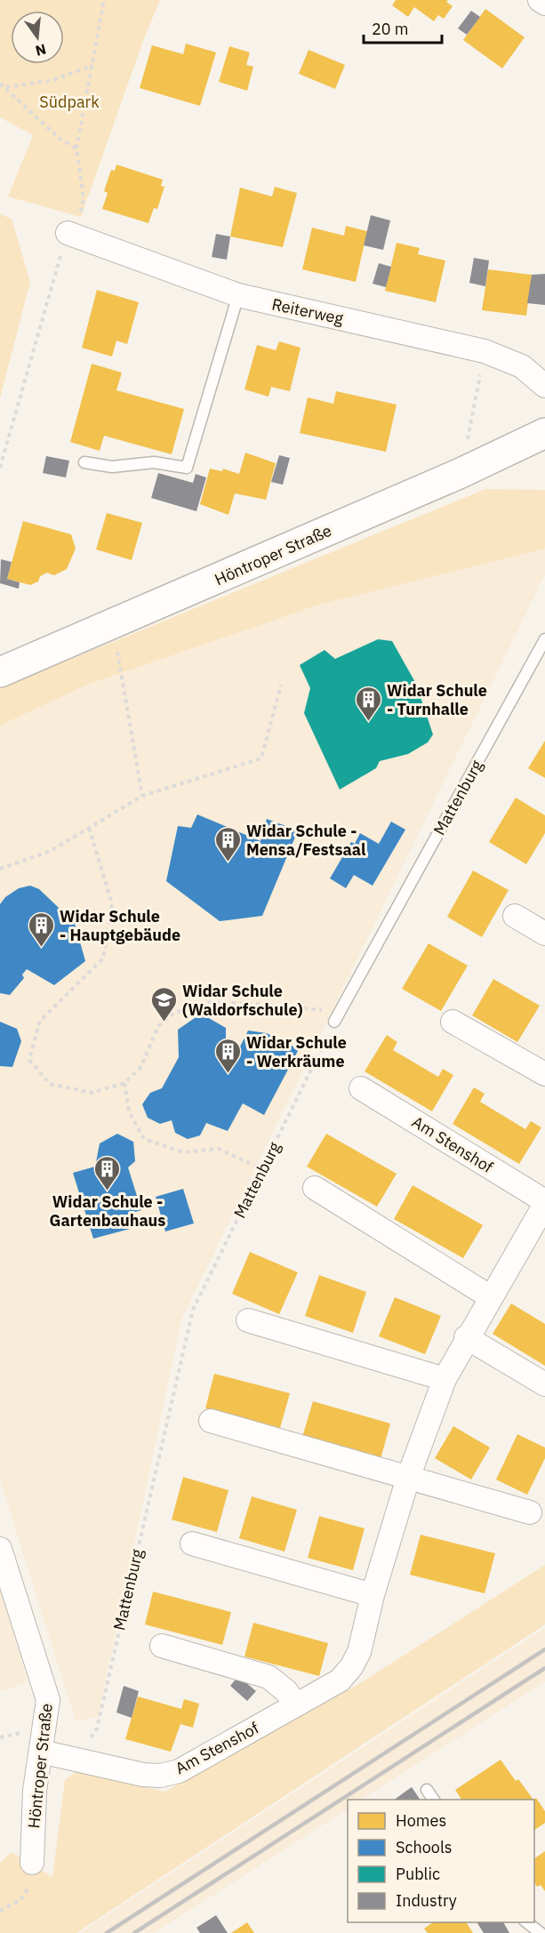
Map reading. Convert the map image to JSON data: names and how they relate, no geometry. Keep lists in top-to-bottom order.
{
  "streets": {
    "street": ["Reiterweg", "Höntroper Straße", "Am Stenshof"],
    "lane": ["Mattenburg"]
  },
  "crossings": [
    ["Höntroper Straße", "Am Stenshof"],
    ["Mattenburg", "Am Stenshof"]
  ],
  "parks": ["Südpark"],
  "places": {
    "building": [
      "Widar Schule - Turnhalle",
      "Widar Schule - Mensa/Festsaal",
      "Widar Schule - Hauptgebäude",
      "Widar Schule - Werkräume",
      "Widar Schule - Gartenbauhaus"
    ],
    "school or university": ["Widar Schule (Waldorfschule)"]
  },
  "legend": [
    "Homes",
    "Schools",
    "Public",
    "Industry"
  ],
  "scale_bar": "20 m",
  "north": "bottom"
}
